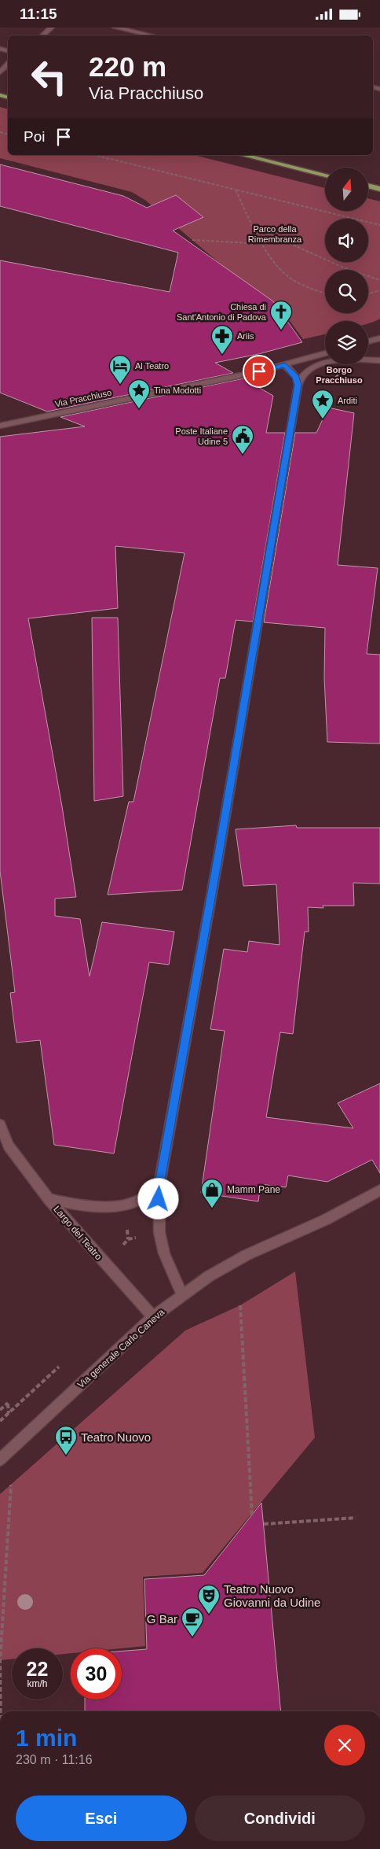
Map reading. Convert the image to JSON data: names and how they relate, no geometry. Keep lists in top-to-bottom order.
{
  "streets": {
    "street": ["Via Pracchiuso", "Largo del Teatro", "Via generale Carlo Caneva"]
  },
  "crossings": [
    ["Largo del Teatro", "Via generale Carlo Caneva"]
  ],
  "districts": ["Borgo Pracchiuso"],
  "parks": ["Parco della Rimembranza"],
  "places": {
    "church": ["Chiesa di Sant'Antonio di Padova"],
    "pharmacy": ["Ariis"],
    "hotel": ["Al Teatro"],
    "place": ["Tina Modotti", "Arditi"],
    "public building": ["Poste Italiane Udine 5"],
    "shop": ["Mamm Pane"],
    "bus stop": ["Teatro Nuovo"],
    "theatre": ["Teatro Nuovo Giovanni da Udine"],
    "cafe": ["G Bar"]
  },
  "north": "top",
  "page": {
    "status": "11:15",
    "turn": ["220 m", "Via Pracchiuso"],
    "then": "Poi",
    "speed": "22 km/h",
    "limit": "30",
    "heading": ["1 min", "230 m · 11:16"],
    "buttons": ["Esci", "Condividi"]
  }
}
